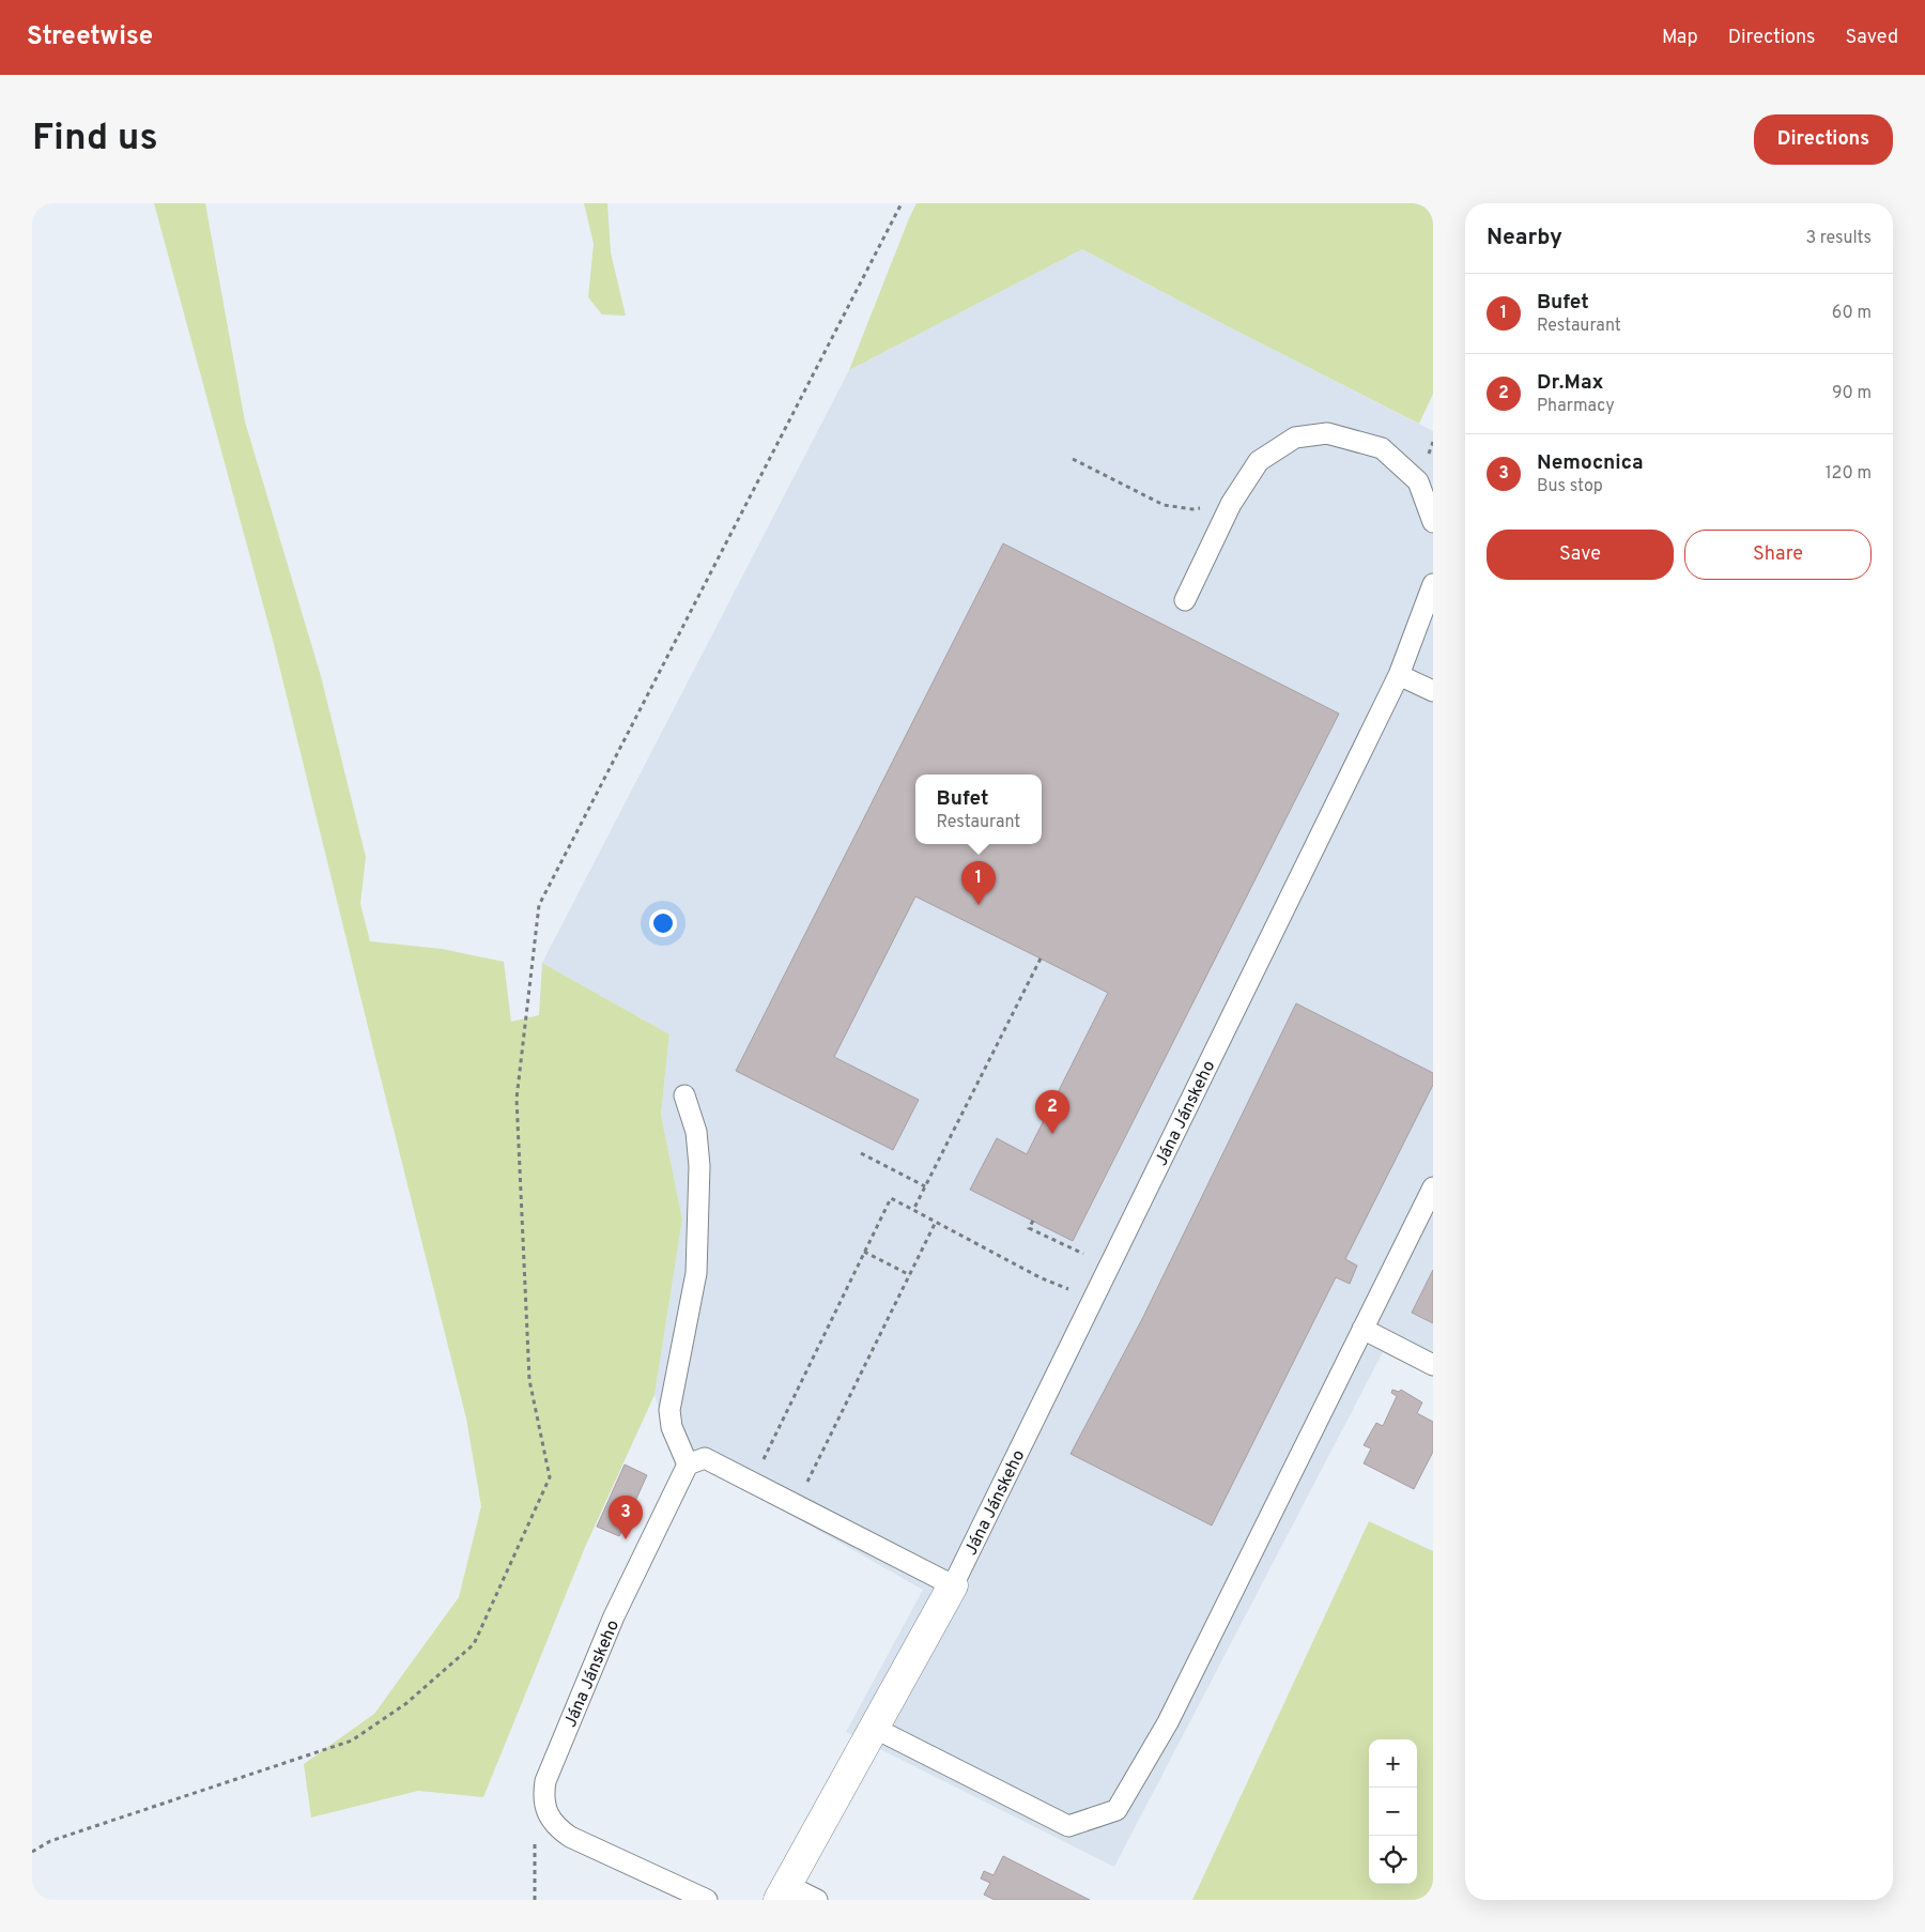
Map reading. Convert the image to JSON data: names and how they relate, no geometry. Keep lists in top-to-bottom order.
{
  "streets": {
    "street": ["Jána Jánskeho"]
  },
  "page": {
    "header": "Streetwise",
    "nav": ["Map", "Directions", "Saved"],
    "buttons": [
      "Directions",
      ["Save", "Share"]
    ],
    "title": "Find us",
    "heading": ["Nearby", "3 results"],
    "list": [
      {
        "mark": "1",
        "name": "Bufet",
        "note": "Restaurant",
        "value": "60 m"
      },
      {
        "mark": "2",
        "name": "Dr.Max",
        "note": "Pharmacy",
        "value": "90 m"
      },
      {
        "mark": "3",
        "name": "Nemocnica",
        "note": "Bus stop",
        "value": "120 m"
      }
    ],
    "popup": ["Bufet", "Restaurant"],
    "pins": ["1", "2", "3"],
    "map_buttons": ["+", "−"]
  }
}
